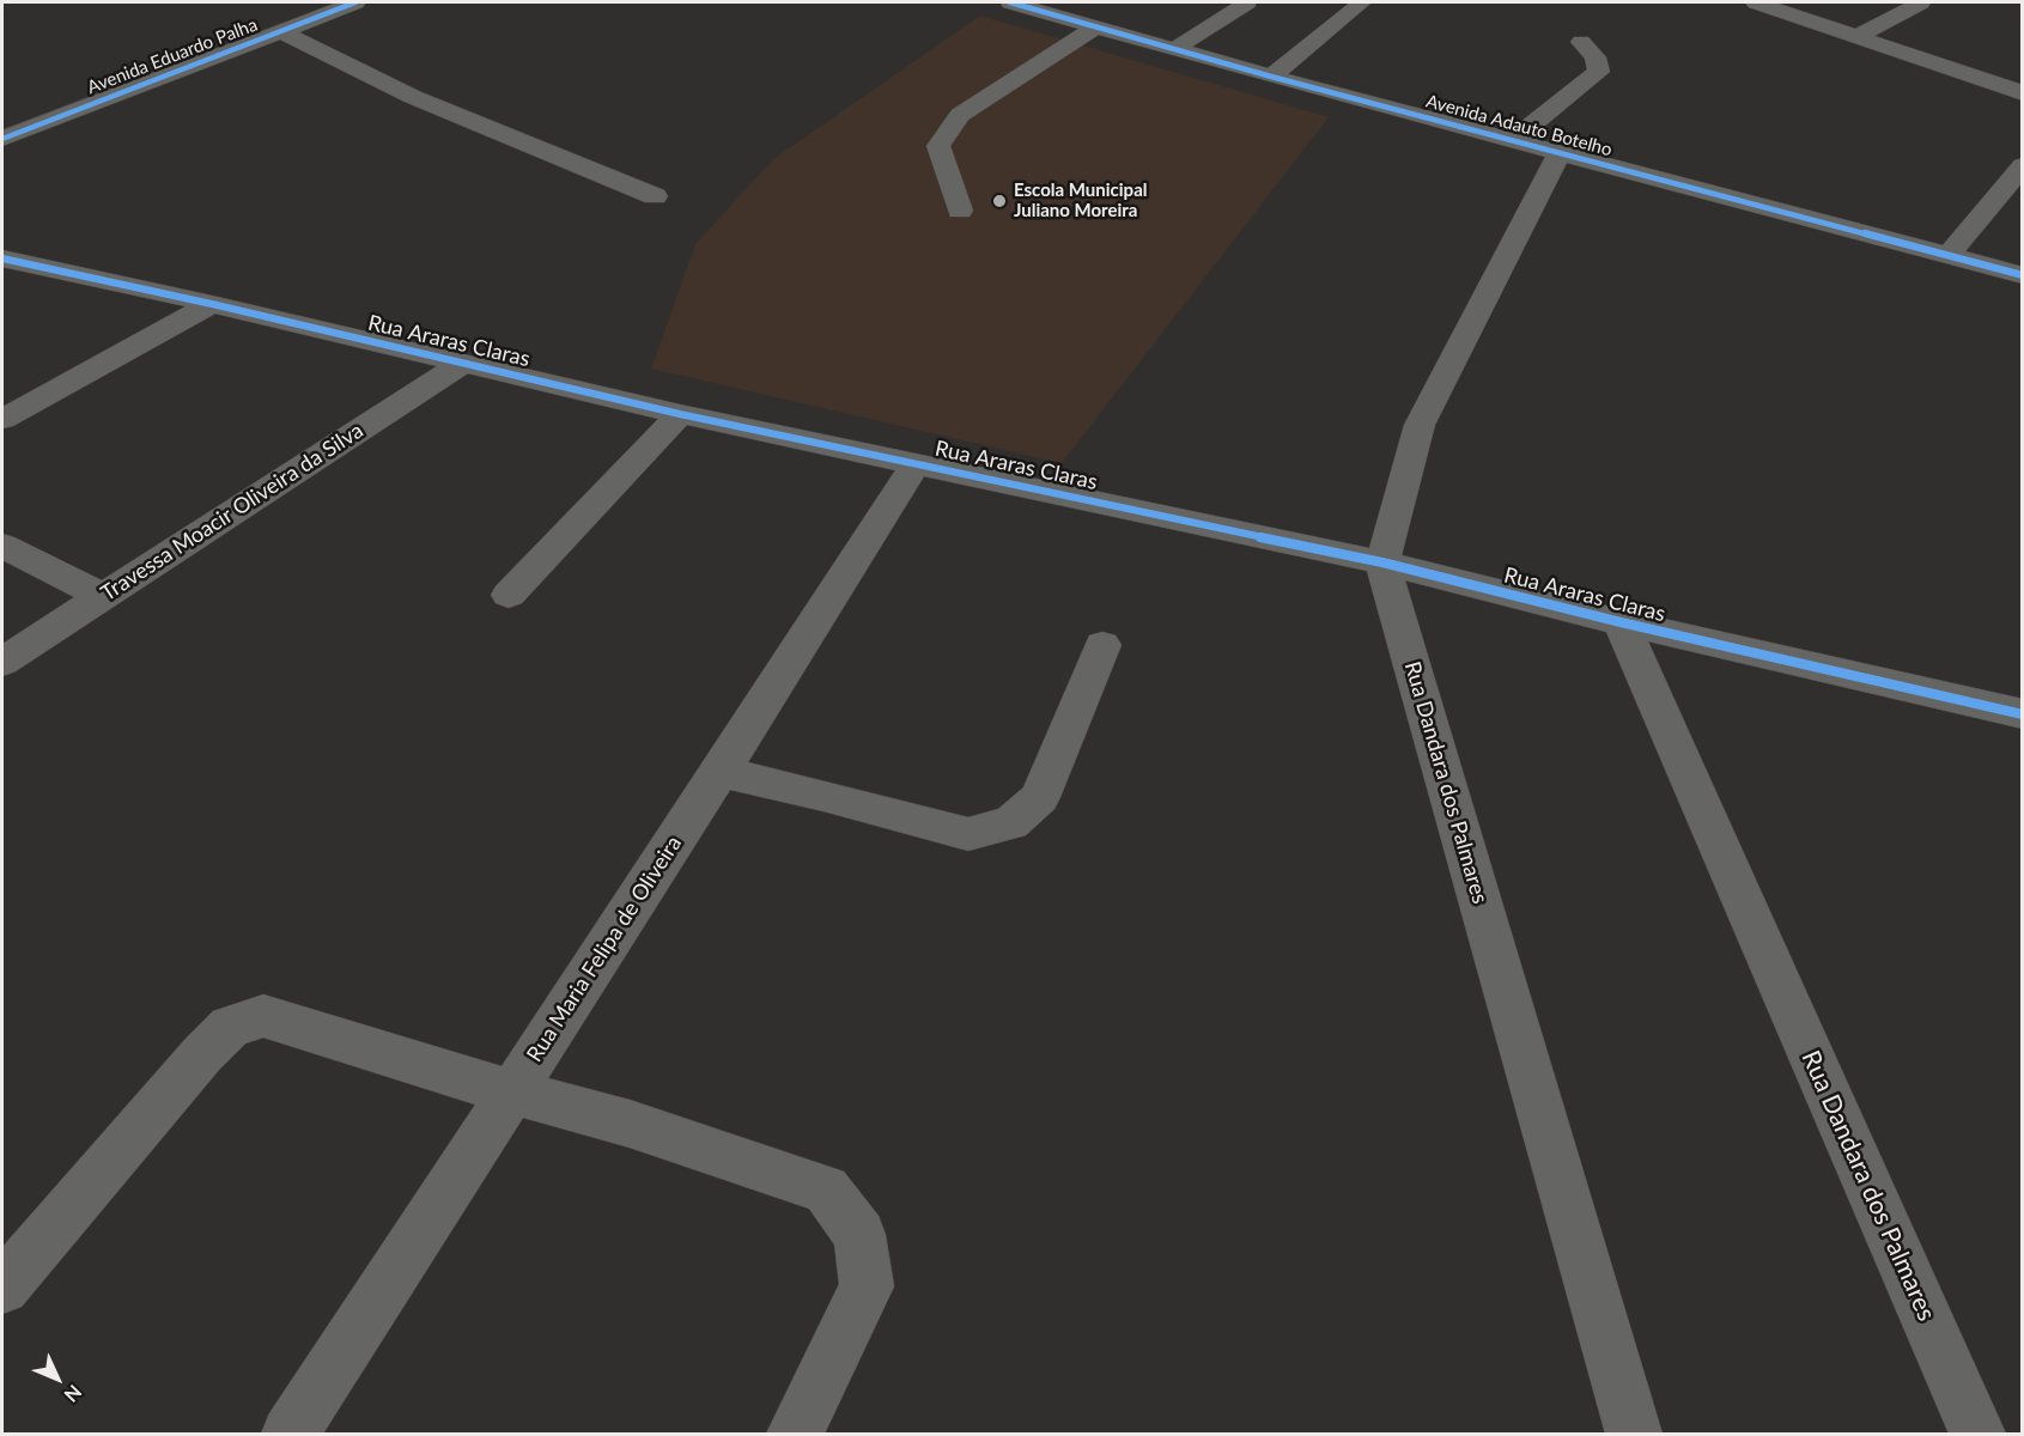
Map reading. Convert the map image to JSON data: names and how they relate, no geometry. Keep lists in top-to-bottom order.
{
  "streets": {
    "street": [
      "Avenida Eduardo Palha",
      "Avenida Adauto Botelho",
      "Rua Araras Claras",
      "Travessa Moacir Oliveira da Silva",
      "Rua Dandara dos Palmares",
      "Rua Maria Felipa de Oliveira"
    ]
  },
  "crossings": [
    ["Rua Araras Claras", "Travessa Moacir Oliveira da Silva"],
    ["Rua Araras Claras", "Rua Dandara dos Palmares"],
    ["Rua Araras Claras", "Rua Maria Felipa de Oliveira"]
  ],
  "places": ["Escola Municipal Juliano Moreira"],
  "north": "bottom right"
}
